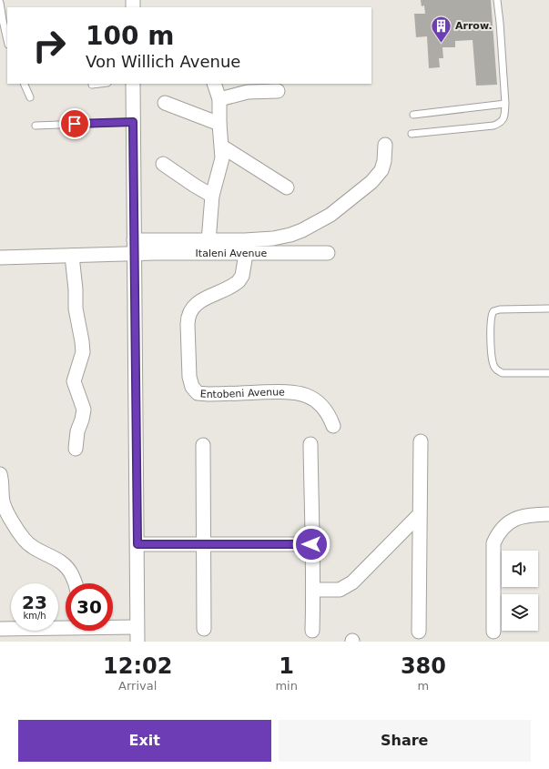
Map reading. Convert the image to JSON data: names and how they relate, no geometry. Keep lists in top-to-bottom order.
{
  "streets": {
    "street": ["Italeni Avenue", "Entobeni Avenue"]
  },
  "crossings": [
    ["Italeni Avenue", "Entobeni Avenue"]
  ],
  "places": {
    "building": ["Arrow."]
  },
  "page": {
    "turn": ["100 m", "Von Willich Avenue"],
    "speed": "23 km/h",
    "limit": "30",
    "eta": [
      "12:02",
      "Arrival",
      "1",
      "min",
      "380",
      "m"
    ],
    "buttons": ["Exit", "Share"]
  }
}
